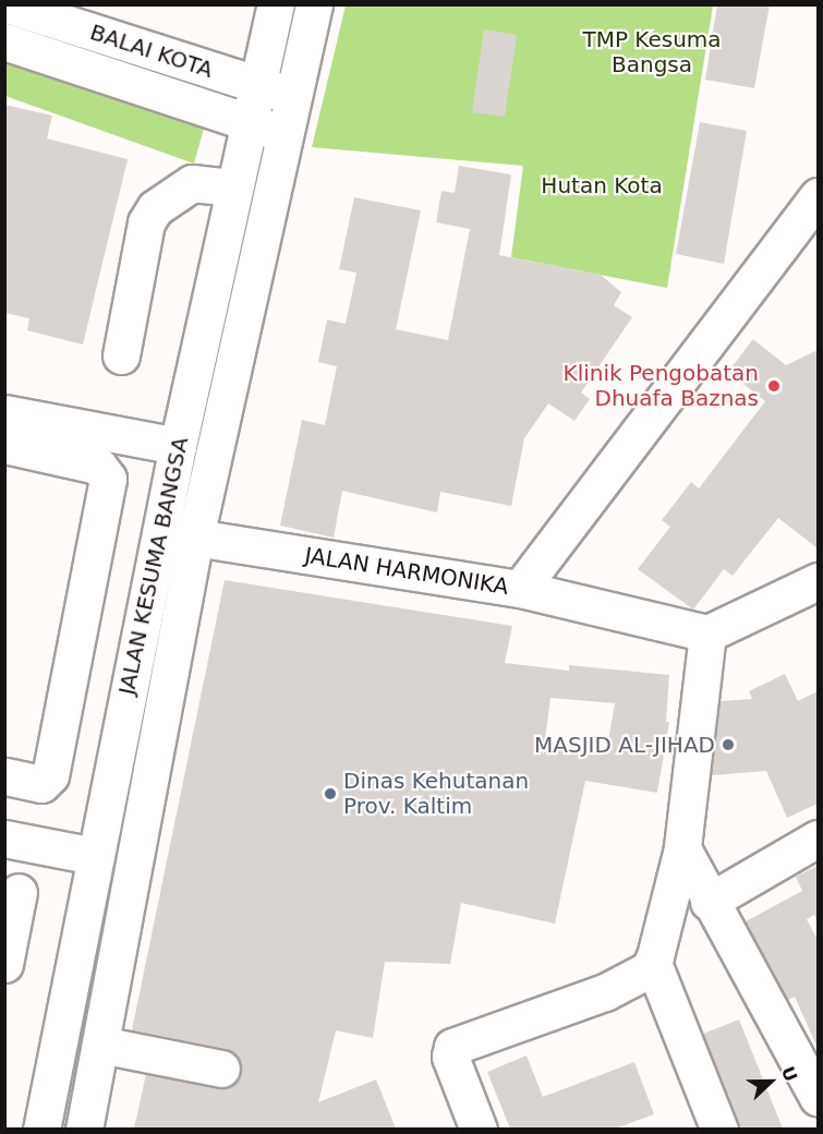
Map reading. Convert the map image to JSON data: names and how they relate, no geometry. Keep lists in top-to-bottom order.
{
  "streets": {
    "street": ["BALAI KOTA", "JALAN KESUMA BANGSA", "JALAN HARMONIKA"]
  },
  "crossings": [
    ["BALAI KOTA", "JALAN KESUMA BANGSA"],
    ["JALAN KESUMA BANGSA", "JALAN HARMONIKA"]
  ],
  "parks": ["TMP Kesuma Bangsa", "Hutan Kota"],
  "places": ["Klinik Pengobatan Dhuafa Baznas", "MASJID AL-JIHAD", "Dinas Kehutanan Prov. Kaltim"],
  "north": "right"
}
